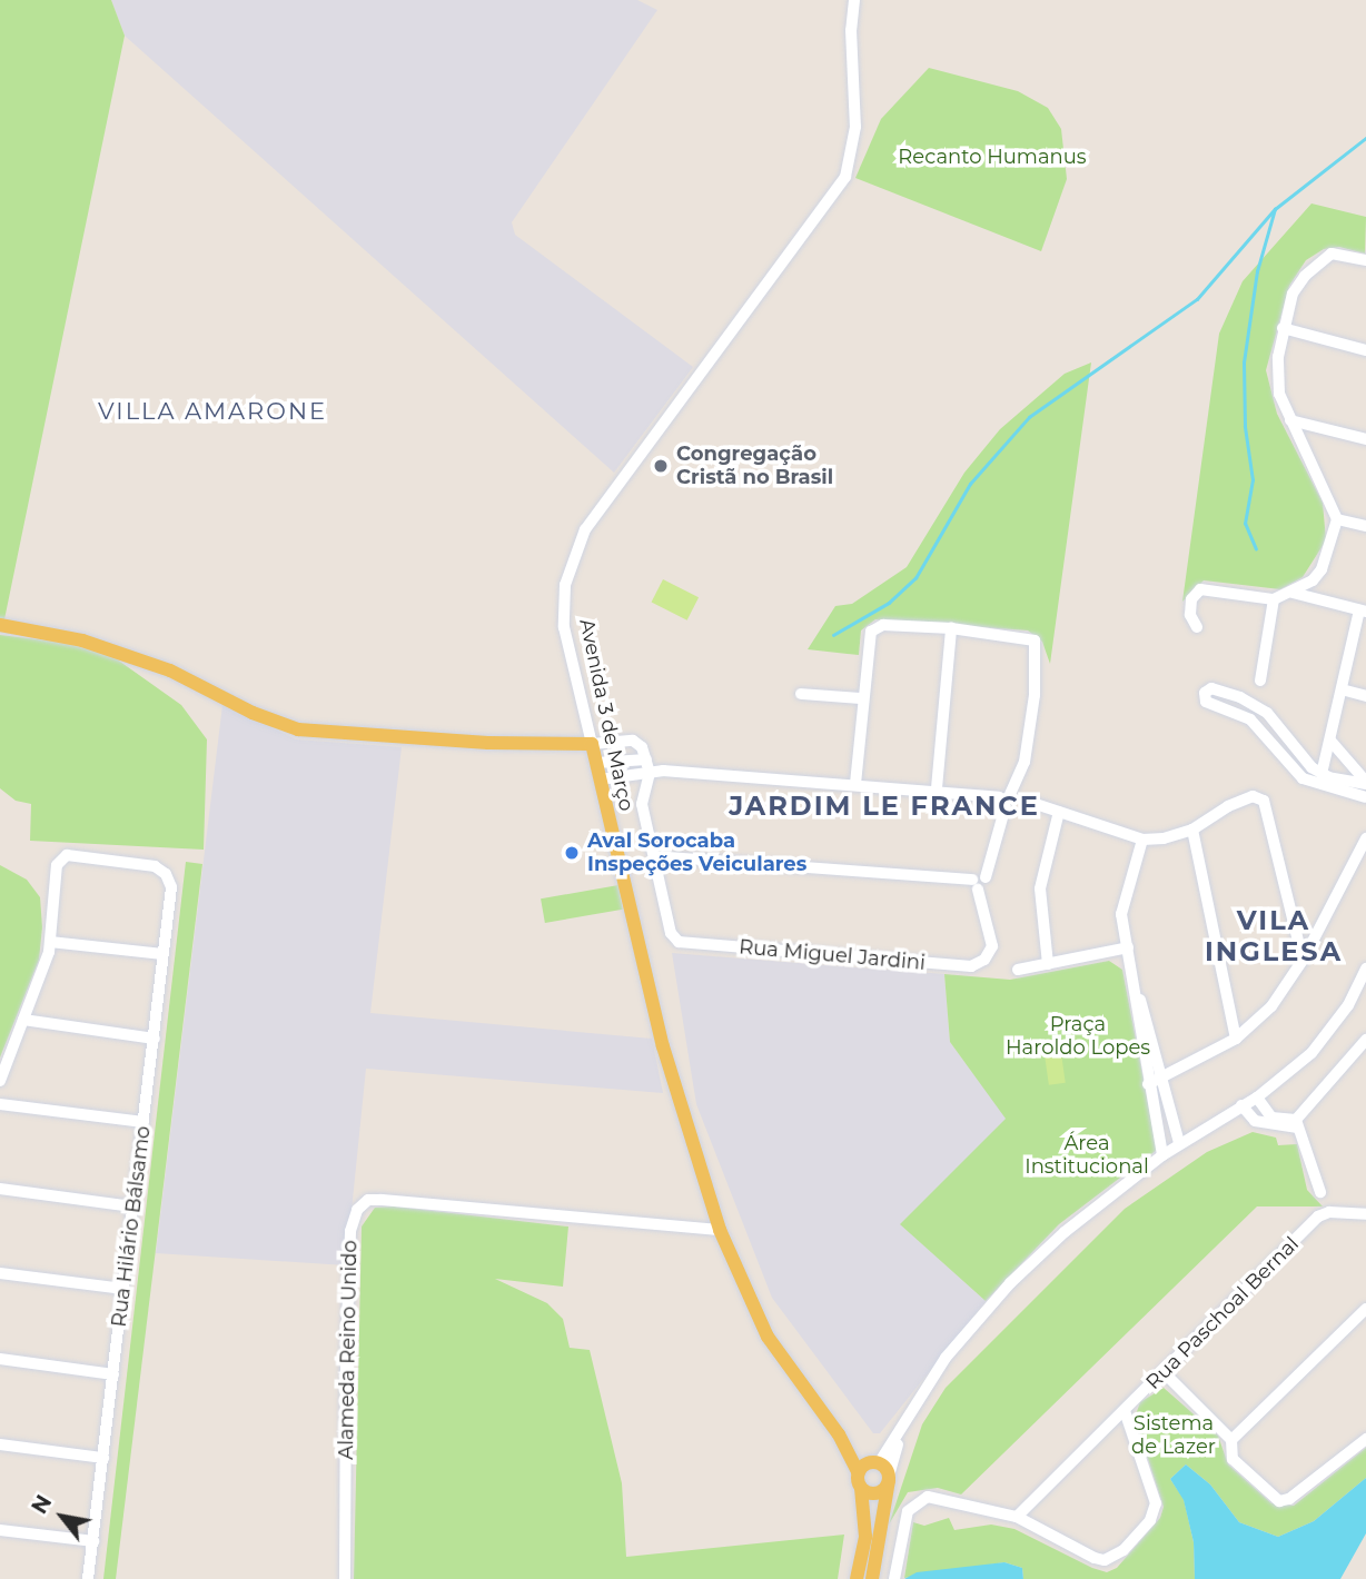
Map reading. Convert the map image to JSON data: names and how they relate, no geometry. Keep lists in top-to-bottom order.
{
  "streets": {
    "main road": ["Avenida 3 de Março"],
    "street": [
      "Rua Miguel Jardini",
      "Rua Hilário Bálsamo",
      "Rua Paschoal Bernal",
      "Alameda Reino Unido"
    ]
  },
  "crossings": [
    ["Avenida 3 de Março", "Alameda Reino Unido"]
  ],
  "districts": ["VILLA AMARONE", "JARDIM LE FRANCE", "VILA INGLESA"],
  "parks": [
    "Recanto Humanus",
    "Praça Haroldo Lopes",
    "Área Institucional",
    "Sistema de Lazer"
  ],
  "places": ["Congregação Cristã no Brasil", "Aval Sorocaba Inspeções Veiculares"],
  "north": "top left"
}
